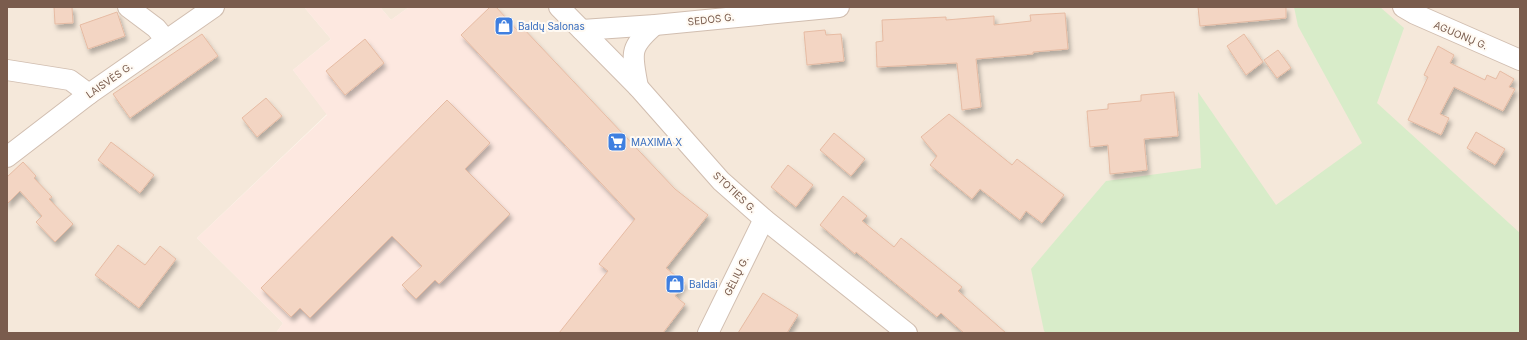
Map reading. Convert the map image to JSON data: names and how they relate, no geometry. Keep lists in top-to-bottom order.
{
  "streets": {
    "street": [
      "SEDOS G.",
      "AGUONŲ G.",
      "LAISVĖS G.",
      "STOTIES G.",
      "GĖLIŲ G."
    ]
  },
  "crossings": [
    ["SEDOS G.", "STOTIES G."],
    ["STOTIES G.", "GĖLIŲ G."]
  ],
  "places": {
    "shop": ["Baldų Salonas", "Baldai"],
    "supermarket": ["MAXIMA X"]
  }
}
